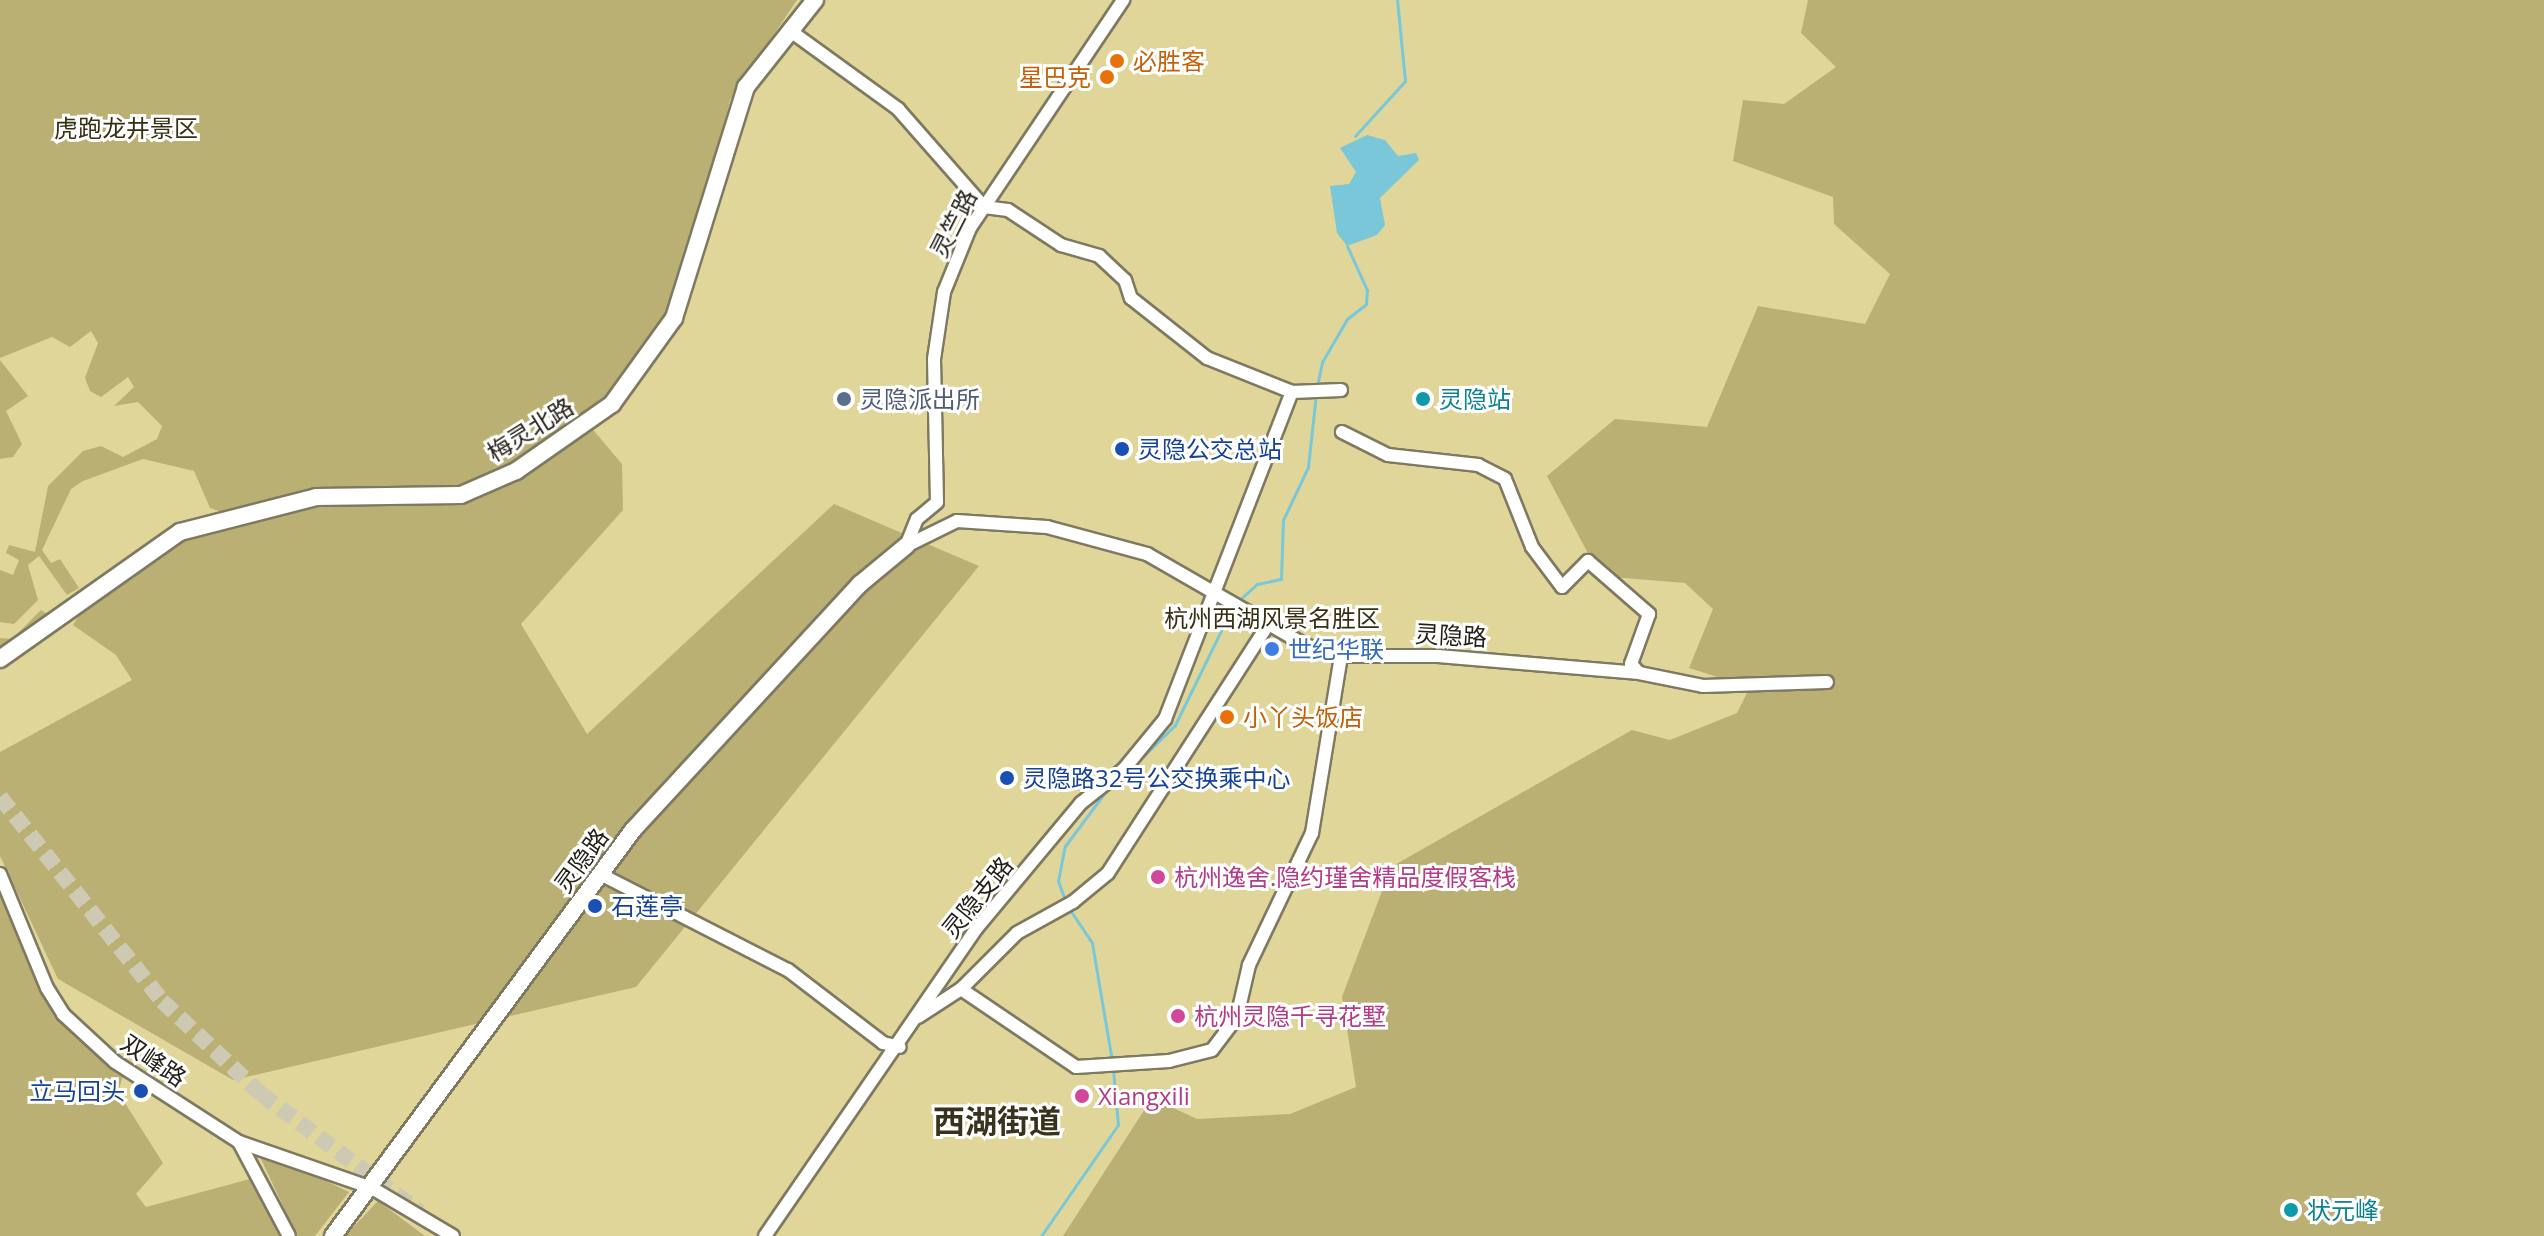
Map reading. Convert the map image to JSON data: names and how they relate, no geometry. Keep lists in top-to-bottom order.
{
  "streets": {
    "main road": ["梅灵北路", "灵隐路"],
    "street": ["灵竺路", "灵隐支路", "双峰路"]
  },
  "crossings": [
    ["灵隐路", "灵隐支路"],
    ["灵隐路", "双峰路"]
  ],
  "districts": ["西湖街道"],
  "parks": ["虎跑龙井景区", "杭州西湖风景名胜区"],
  "places": [
    "必胜客",
    "星巴克",
    "灵隐派出所",
    "灵隐站",
    "灵隐公交总站",
    "世纪华联",
    "小丫头饭店",
    "灵隐路32号公交换乘中心",
    "杭州逸舍.隐约瑾舍精品度假客栈",
    "石莲亭",
    "杭州灵隐千寻花墅",
    "立马回头",
    "Xiangxili",
    "状元峰"
  ]
}
